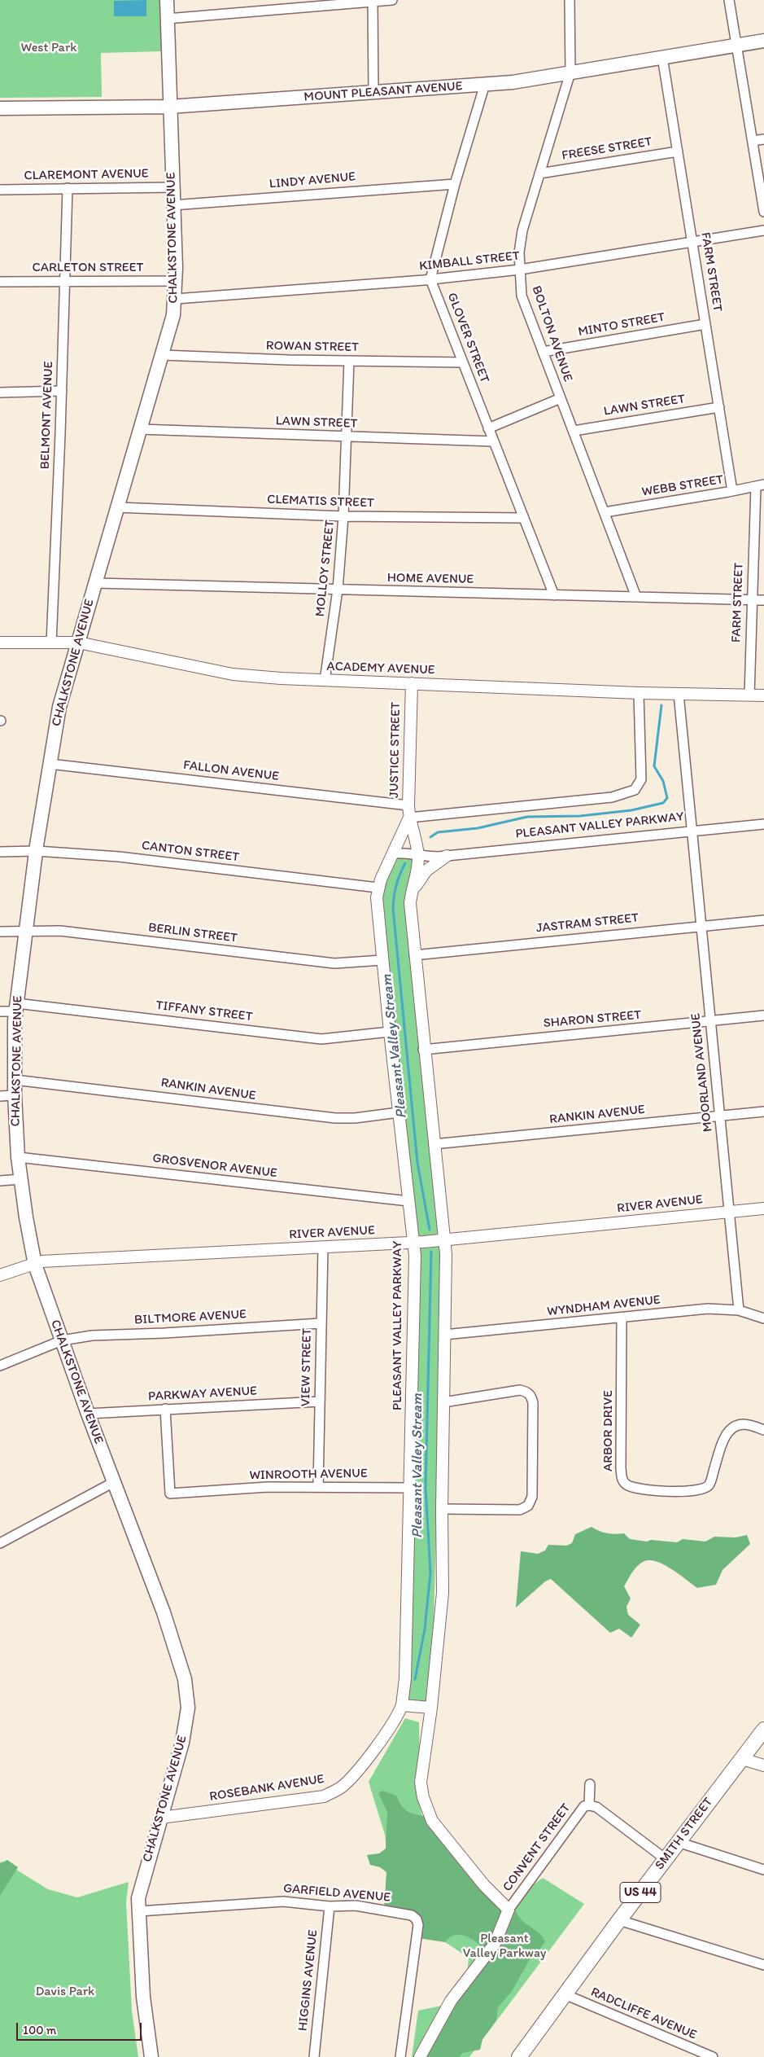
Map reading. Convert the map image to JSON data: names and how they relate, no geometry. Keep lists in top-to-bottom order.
{
  "streets": {
    "main road": [
      "MOUNT PLEASANT AVENUE",
      "CHALKSTONE AVENUE",
      "SMITH STREET",
      "US 44"
    ],
    "street": [
      "FREESE STREET",
      "CLAREMONT AVENUE",
      "LINDY AVENUE",
      "KIMBALL STREET",
      "CARLETON STREET",
      "FARM STREET",
      "MINTO STREET",
      "BOLTON AVENUE",
      "GLOVER STREET",
      "ROWAN STREET",
      "LAWN STREET",
      "BELMONT AVENUE",
      "WEBB STREET",
      "CLEMATIS STREET",
      "MOLLOY STREET",
      "HOME AVENUE",
      "ACADEMY AVENUE",
      "JUSTICE STREET",
      "FALLON AVENUE",
      "PLEASANT VALLEY PARKWAY",
      "CANTON STREET",
      "JASTRAM STREET",
      "BERLIN STREET",
      "TIFFANY STREET",
      "SHARON STREET",
      "MOORLAND AVENUE",
      "RANKIN AVENUE",
      "GROSVENOR AVENUE",
      "RIVER AVENUE",
      "WYNDHAM AVENUE",
      "BILTMORE AVENUE",
      "VIEW STREET",
      "PARKWAY AVENUE",
      "ARBOR DRIVE",
      "WINROOTH AVENUE",
      "ROSEBANK AVENUE",
      "CONVENT STREET",
      "GARFIELD AVENUE",
      "HIGGINS AVENUE",
      "RADCLIFFE AVENUE"
    ]
  },
  "crossings": [
    ["MOUNT PLEASANT AVENUE", "CHALKSTONE AVENUE"],
    ["MOUNT PLEASANT AVENUE", "FARM STREET"],
    ["MOUNT PLEASANT AVENUE", "BOLTON AVENUE"],
    ["FREESE STREET", "FARM STREET"],
    ["FREESE STREET", "BOLTON AVENUE"],
    ["CLAREMONT AVENUE", "CHALKSTONE AVENUE"],
    ["CLAREMONT AVENUE", "BELMONT AVENUE"],
    ["LINDY AVENUE", "CHALKSTONE AVENUE"],
    ["CHALKSTONE AVENUE", "KIMBALL STREET"],
    ["CHALKSTONE AVENUE", "CARLETON STREET"],
    ["CHALKSTONE AVENUE", "ROWAN STREET"],
    ["CHALKSTONE AVENUE", "LAWN STREET"],
    ["CHALKSTONE AVENUE", "CLEMATIS STREET"],
    ["CHALKSTONE AVENUE", "HOME AVENUE"],
    ["CHALKSTONE AVENUE", "ACADEMY AVENUE"],
    ["CHALKSTONE AVENUE", "FALLON AVENUE"],
    ["CHALKSTONE AVENUE", "CANTON STREET"],
    ["CHALKSTONE AVENUE", "BERLIN STREET"],
    ["CHALKSTONE AVENUE", "TIFFANY STREET"],
    ["CHALKSTONE AVENUE", "RANKIN AVENUE"],
    ["CHALKSTONE AVENUE", "GROSVENOR AVENUE"],
    ["CHALKSTONE AVENUE", "RIVER AVENUE"],
    ["CHALKSTONE AVENUE", "BILTMORE AVENUE"],
    ["CHALKSTONE AVENUE", "PARKWAY AVENUE"],
    ["CHALKSTONE AVENUE", "ROSEBANK AVENUE"],
    ["CHALKSTONE AVENUE", "GARFIELD AVENUE"],
    ["KIMBALL STREET", "FARM STREET"],
    ["KIMBALL STREET", "BOLTON AVENUE"],
    ["KIMBALL STREET", "GLOVER STREET"],
    ["CARLETON STREET", "BELMONT AVENUE"],
    ["FARM STREET", "MINTO STREET"],
    ["FARM STREET", "LAWN STREET"],
    ["FARM STREET", "WEBB STREET"],
    ["FARM STREET", "HOME AVENUE"],
    ["FARM STREET", "ACADEMY AVENUE"],
    ["MINTO STREET", "BOLTON AVENUE"],
    ["BOLTON AVENUE", "LAWN STREET"],
    ["BOLTON AVENUE", "WEBB STREET"],
    ["BOLTON AVENUE", "HOME AVENUE"],
    ["GLOVER STREET", "ROWAN STREET"],
    ["GLOVER STREET", "LAWN STREET"],
    ["GLOVER STREET", "CLEMATIS STREET"],
    ["GLOVER STREET", "HOME AVENUE"],
    ["ROWAN STREET", "MOLLOY STREET"],
    ["LAWN STREET", "MOLLOY STREET"],
    ["BELMONT AVENUE", "ACADEMY AVENUE"],
    ["CLEMATIS STREET", "MOLLOY STREET"],
    ["MOLLOY STREET", "HOME AVENUE"],
    ["MOLLOY STREET", "ACADEMY AVENUE"],
    ["ACADEMY AVENUE", "JUSTICE STREET"],
    ["ACADEMY AVENUE", "PLEASANT VALLEY PARKWAY"],
    ["JUSTICE STREET", "FALLON AVENUE"],
    ["JUSTICE STREET", "PLEASANT VALLEY PARKWAY"],
    ["PLEASANT VALLEY PARKWAY", "CANTON STREET"],
    ["PLEASANT VALLEY PARKWAY", "BERLIN STREET"],
    ["PLEASANT VALLEY PARKWAY", "TIFFANY STREET"],
    ["PLEASANT VALLEY PARKWAY", "MOORLAND AVENUE"],
    ["PLEASANT VALLEY PARKWAY", "RANKIN AVENUE"],
    ["PLEASANT VALLEY PARKWAY", "GROSVENOR AVENUE"],
    ["PLEASANT VALLEY PARKWAY", "RIVER AVENUE"],
    ["PLEASANT VALLEY PARKWAY", "WINROOTH AVENUE"],
    ["PLEASANT VALLEY PARKWAY", "ROSEBANK AVENUE"],
    ["JASTRAM STREET", "MOORLAND AVENUE"],
    ["SHARON STREET", "MOORLAND AVENUE"],
    ["MOORLAND AVENUE", "RANKIN AVENUE"],
    ["MOORLAND AVENUE", "RIVER AVENUE"],
    ["MOORLAND AVENUE", "WYNDHAM AVENUE"],
    ["RIVER AVENUE", "VIEW STREET"],
    ["WYNDHAM AVENUE", "ARBOR DRIVE"],
    ["BILTMORE AVENUE", "VIEW STREET"],
    ["VIEW STREET", "PARKWAY AVENUE"],
    ["VIEW STREET", "WINROOTH AVENUE"],
    ["PARKWAY AVENUE", "WINROOTH AVENUE"],
    ["SMITH STREET", "RADCLIFFE AVENUE"],
    ["GARFIELD AVENUE", "HIGGINS AVENUE"]
  ],
  "water": ["Pleasant Valley Stream"],
  "parks": ["West Park", "Pleasant Valley Parkway", "Davis Park"],
  "scale_bar": "100 m"
}
